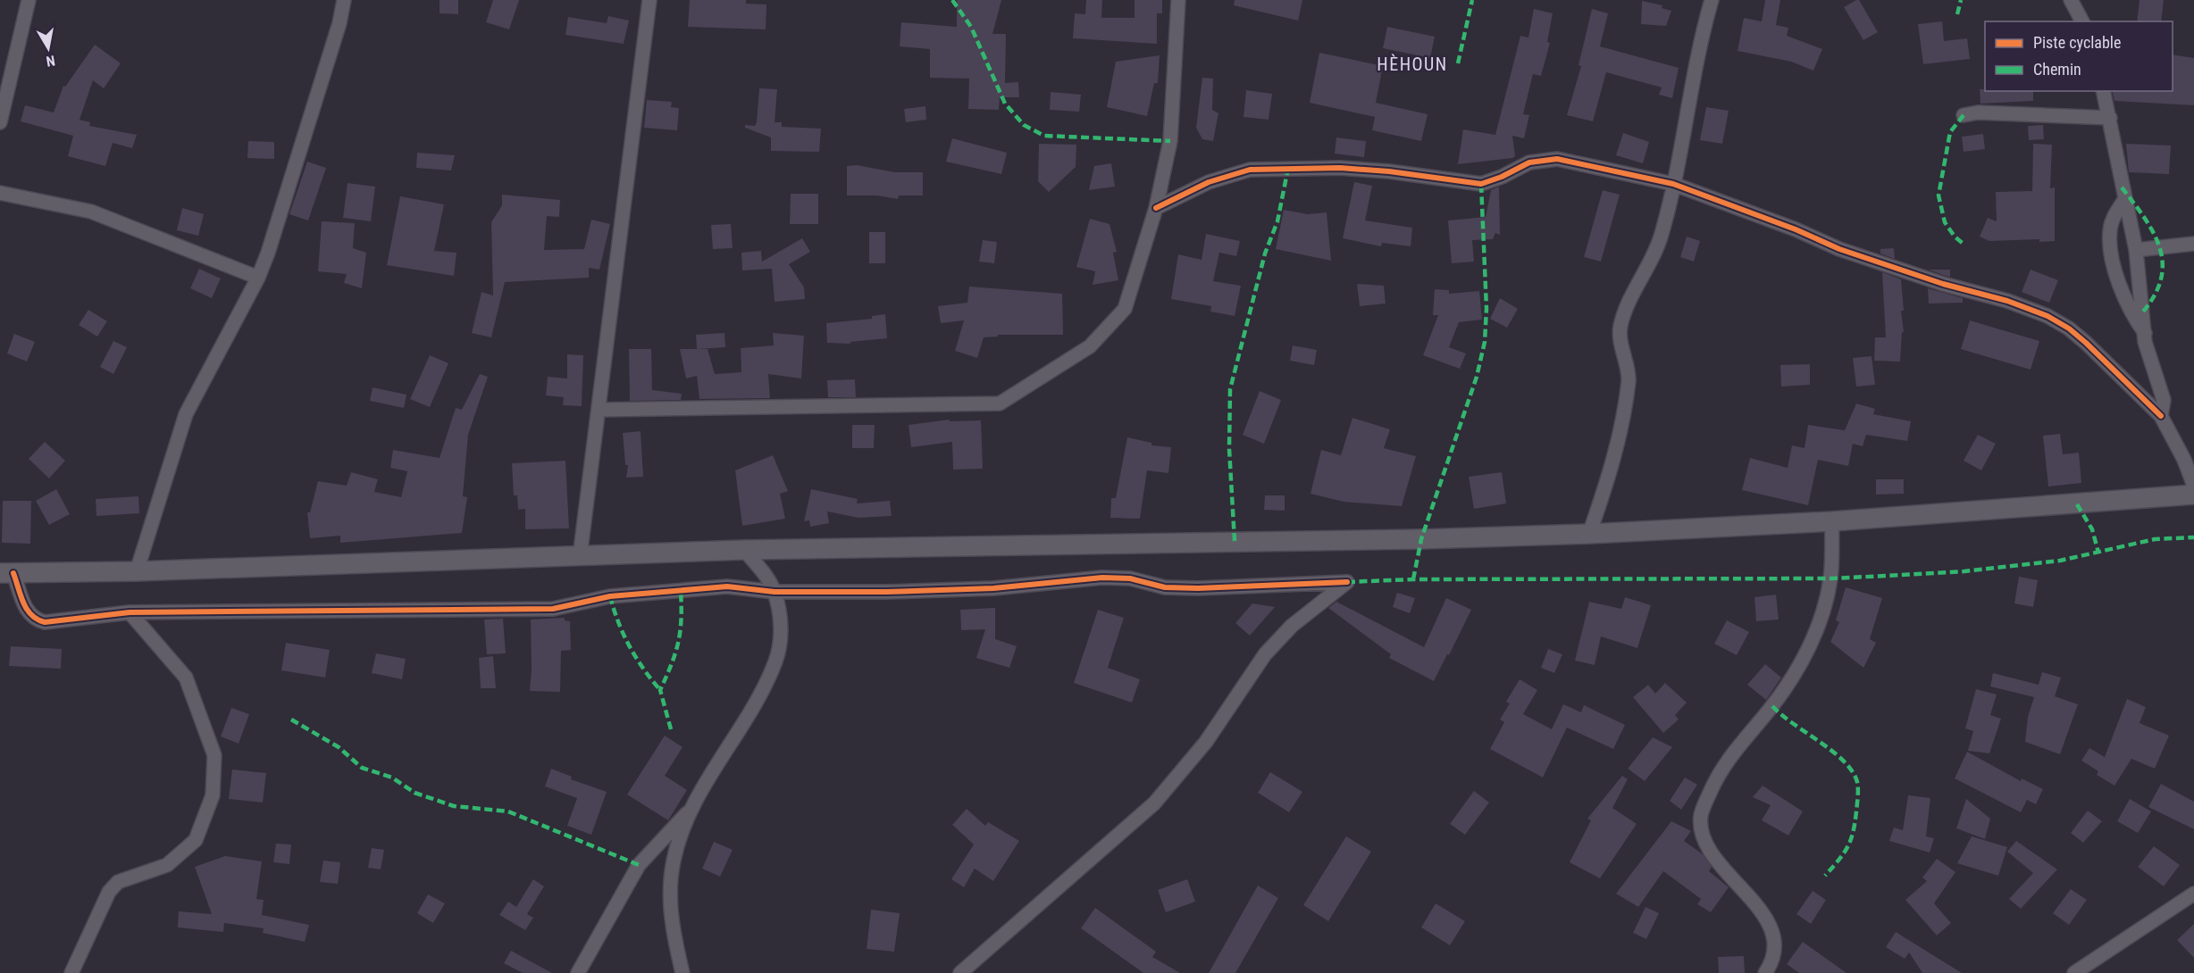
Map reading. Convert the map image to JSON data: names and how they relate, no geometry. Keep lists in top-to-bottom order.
{
  "districts": ["HÈHOUN"],
  "legend": ["Piste cyclable", "Chemin"],
  "north": "bottom"
}
